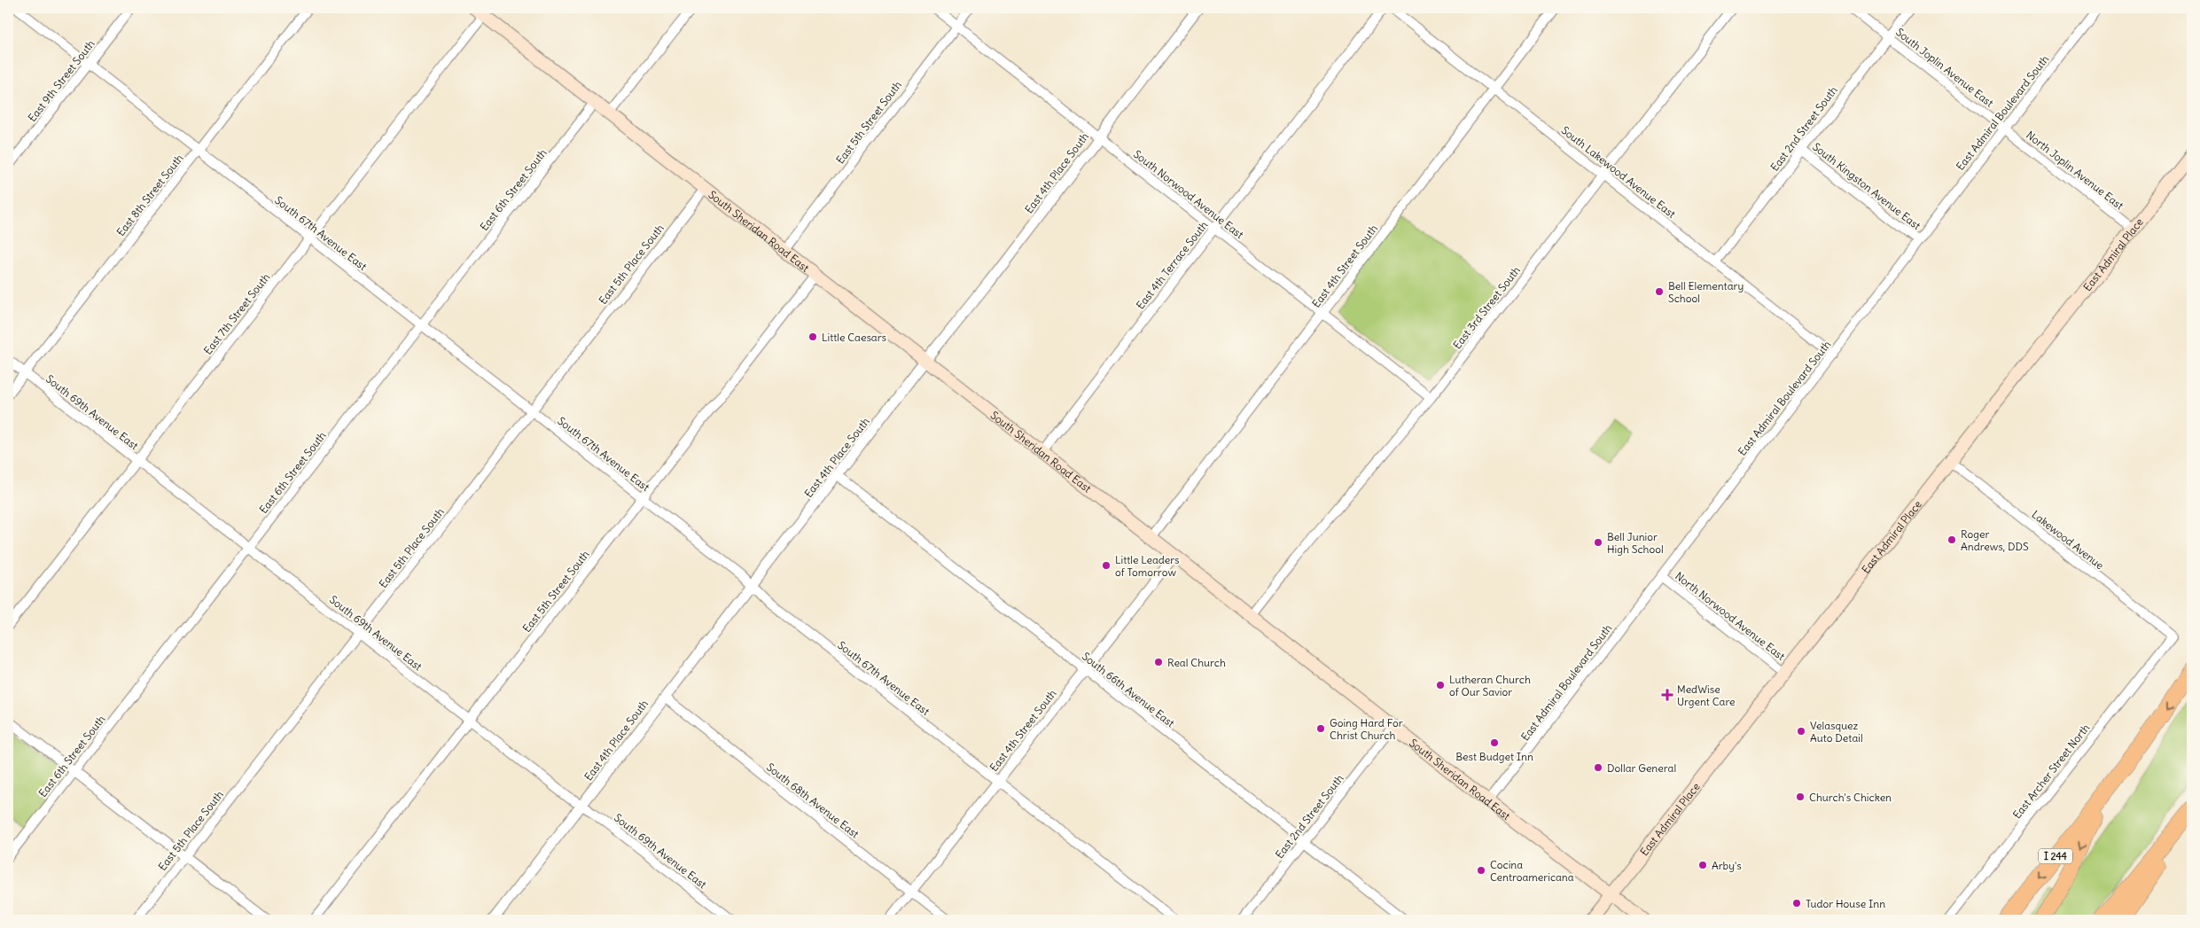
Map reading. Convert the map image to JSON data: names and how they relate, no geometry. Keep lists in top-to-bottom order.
{
  "streets": {
    "highway": ["I 244"],
    "main road": ["South Sheridan Road East", "East Admiral Place"],
    "street": [
      "South Joplin Avenue East",
      "East 9th Street South",
      "East Admiral Boulevard South",
      "East 5th Street South",
      "East 2nd Street South",
      "North Joplin Avenue East",
      "South Lakewood Avenue East",
      "East 4th Place South",
      "South Kingston Avenue East",
      "East 6th Street South",
      "South Norwood Avenue East",
      "East 8th Street South",
      "South 67th Avenue East",
      "East 5th Place South",
      "East 4th Terrace South",
      "East 4th Street South",
      "East 3rd Street South",
      "East 7th Street South",
      "South 69th Avenue East",
      "Lakewood Avenue",
      "North Norwood Avenue East",
      "South 66th Avenue East",
      "East Archer Street North",
      "South 68th Avenue East"
    ]
  },
  "crossings": [
    ["South Joplin Avenue East", "East Admiral Boulevard South"],
    ["South Joplin Avenue East", "East 2nd Street South"],
    ["South Joplin Avenue East", "North Joplin Avenue East"],
    ["East 9th Street South", "South 67th Avenue East"],
    ["East Admiral Boulevard South", "North Joplin Avenue East"],
    ["East Admiral Boulevard South", "South Lakewood Avenue East"],
    ["East Admiral Boulevard South", "South Kingston Avenue East"],
    ["East Admiral Boulevard South", "South Sheridan Road East"],
    ["East Admiral Boulevard South", "North Norwood Avenue East"],
    ["East 5th Street South", "South Norwood Avenue East"],
    ["East 5th Street South", "South Sheridan Road East"],
    ["East 5th Street South", "South 67th Avenue East"],
    ["East 5th Street South", "South 69th Avenue East"],
    ["East 2nd Street South", "South Lakewood Avenue East"],
    ["East 2nd Street South", "South Kingston Avenue East"],
    ["East 2nd Street South", "South Sheridan Road East"],
    ["East 2nd Street South", "South 66th Avenue East"],
    ["North Joplin Avenue East", "East Admiral Place"],
    ["South Lakewood Avenue East", "East 4th Street South"],
    ["South Lakewood Avenue East", "East 3rd Street South"],
    ["East 4th Place South", "South Norwood Avenue East"],
    ["East 4th Place South", "South Sheridan Road East"],
    ["East 4th Place South", "South 67th Avenue East"],
    ["East 4th Place South", "South 69th Avenue East"],
    ["East 4th Place South", "South 66th Avenue East"],
    ["East 4th Place South", "South 68th Avenue East"],
    ["East 6th Street South", "South Sheridan Road East"],
    ["East 6th Street South", "South 67th Avenue East"],
    ["East 6th Street South", "South 69th Avenue East"],
    ["South Norwood Avenue East", "East 4th Terrace South"],
    ["South Norwood Avenue East", "East 4th Street South"],
    ["South Norwood Avenue East", "East 3rd Street South"],
    ["East 8th Street South", "South 67th Avenue East"],
    ["East 8th Street South", "South 69th Avenue East"],
    ["South Sheridan Road East", "East Admiral Place"],
    ["South Sheridan Road East", "East 5th Place South"],
    ["South Sheridan Road East", "East 4th Terrace South"],
    ["South Sheridan Road East", "East 4th Street South"],
    ["South Sheridan Road East", "East 3rd Street South"],
    ["South Sheridan Road East", "East 7th Street South"],
    ["South 67th Avenue East", "East 5th Place South"],
    ["South 67th Avenue East", "East 4th Street South"],
    ["South 67th Avenue East", "East 7th Street South"],
    ["East Admiral Place", "Lakewood Avenue"],
    ["East Admiral Place", "North Norwood Avenue East"],
    ["East 5th Place South", "South 69th Avenue East"],
    ["East 4th Street South", "South 66th Avenue East"],
    ["East 4th Street South", "South 68th Avenue East"],
    ["East 7th Street South", "South 69th Avenue East"],
    ["Lakewood Avenue", "East Archer Street North"]
  ],
  "places": {
    "other": [
      "Bell Elementary School",
      "Little Caesars",
      "Roger Andrews, DDS",
      "Bell Junior High School",
      "Little Leaders of Tomorrow",
      "Real Church",
      "Lutheran Church of Our Savior",
      "Going Hard For Christ Church",
      "Velasquez Auto Detail",
      "Best Budget Inn",
      "Dollar General",
      "Church's Chicken",
      "Arby's",
      "Cocina Centroamericana",
      "Tudor House Inn"
    ],
    "health": ["MedWise Urgent Care"]
  }
}
